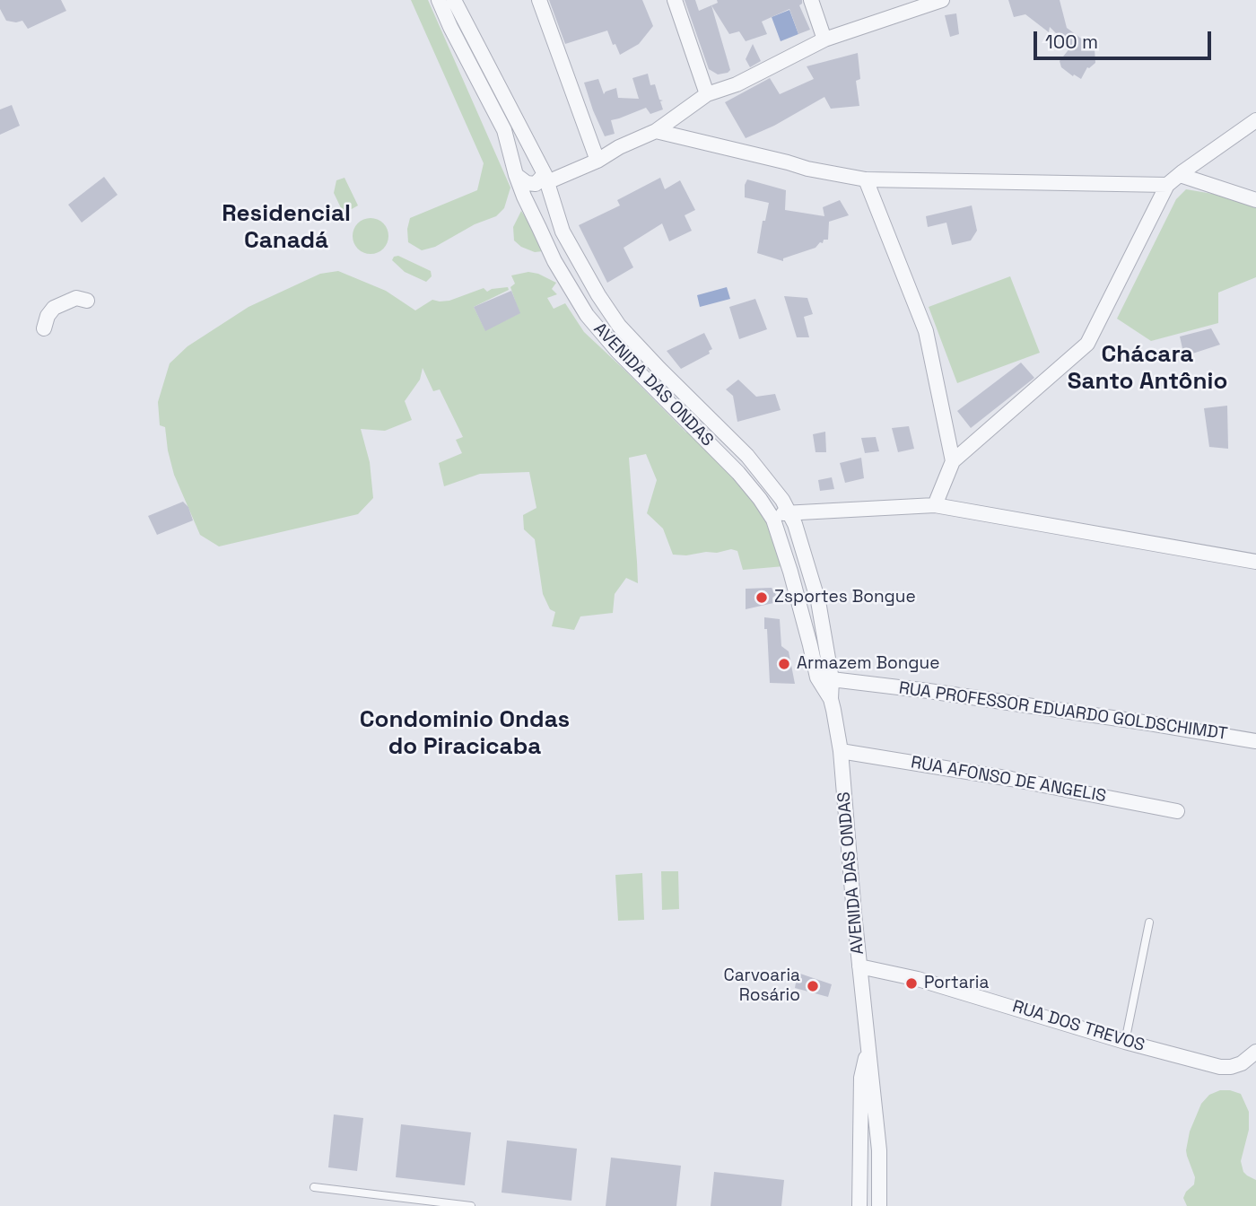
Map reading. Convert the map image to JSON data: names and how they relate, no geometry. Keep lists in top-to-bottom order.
{
  "streets": {
    "street": [
      "AVENIDA DAS ONDAS",
      "RUA PROFESSOR EDUARDO GOLDSCHIMDT",
      "RUA AFONSO DE ANGELIS",
      "RUA DOS TREVOS"
    ]
  },
  "crossings": [
    ["AVENIDA DAS ONDAS", "RUA PROFESSOR EDUARDO GOLDSCHIMDT"],
    ["AVENIDA DAS ONDAS", "RUA AFONSO DE ANGELIS"],
    ["AVENIDA DAS ONDAS", "RUA DOS TREVOS"]
  ],
  "districts": ["Residencial Canadá", "Chácara Santo Antônio", "Condominio Ondas do Piracicaba"],
  "places": [
    "Zsportes Bongue",
    "Armazem Bongue",
    "Portaria",
    "Carvoaria Rosário"
  ],
  "scale_bar": "100 m"
}
